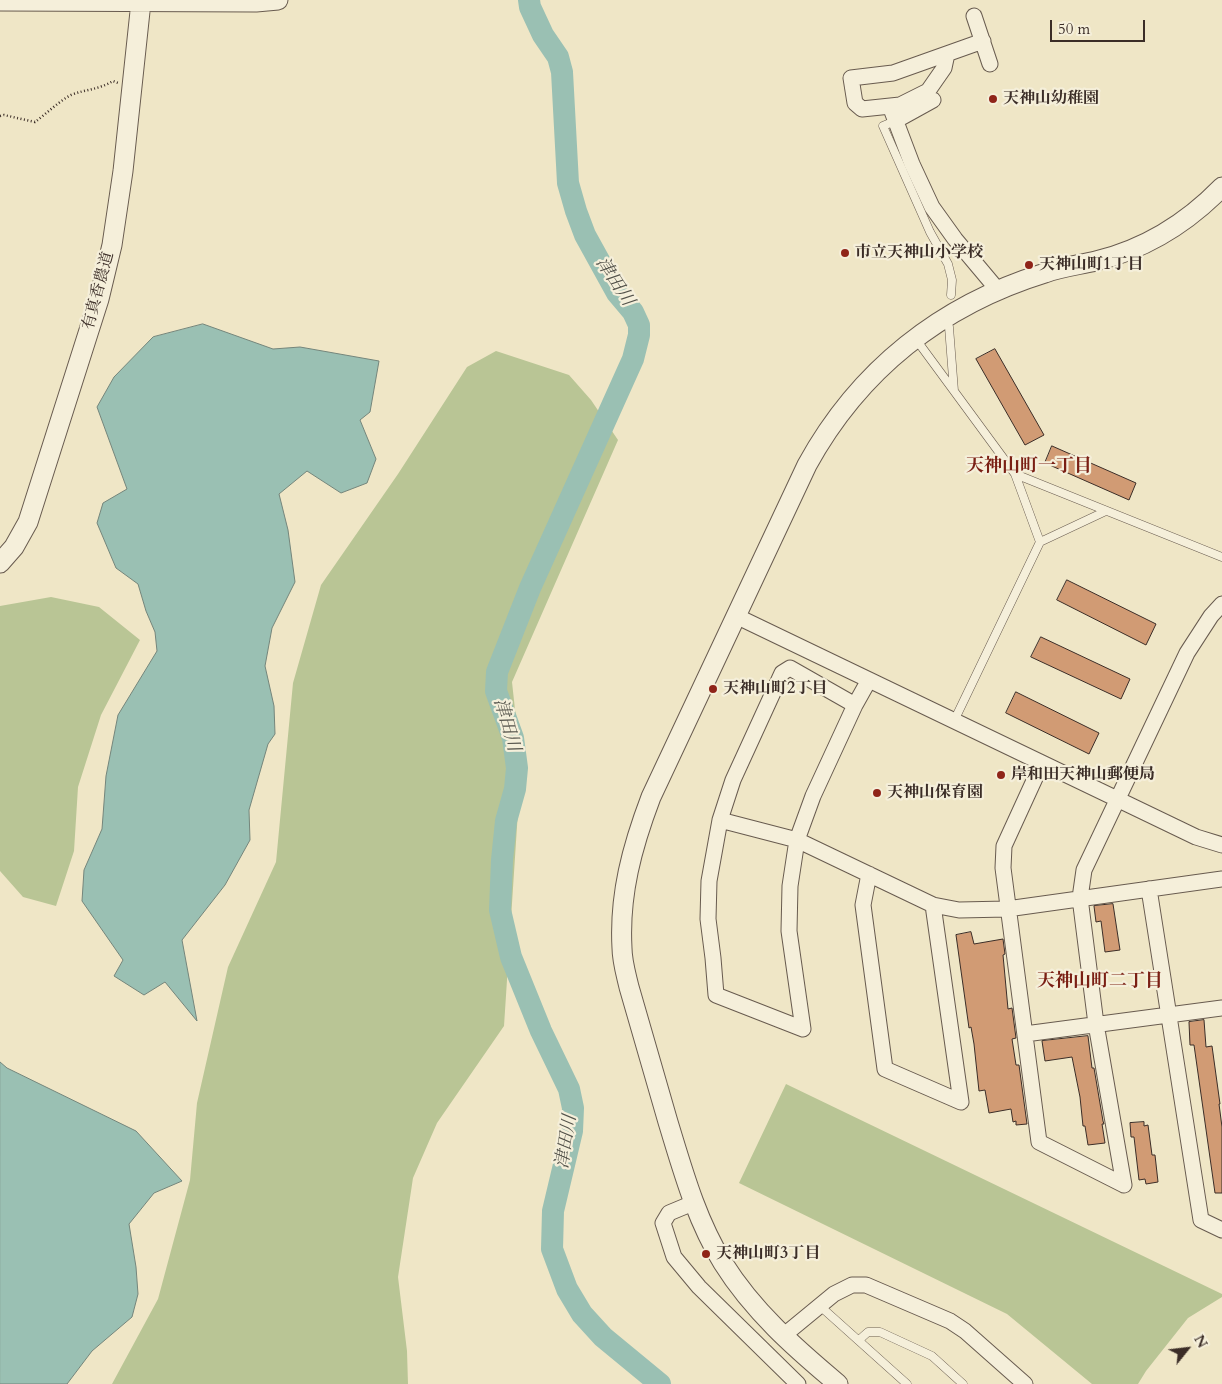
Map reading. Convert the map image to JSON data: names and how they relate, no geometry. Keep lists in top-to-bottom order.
{
  "streets": {
    "street": ["有真香農道"]
  },
  "districts": ["天神山町一丁目", "天神山町二丁目"],
  "water": ["津田川"],
  "places": [
    "天神山幼稚園",
    "市立天神山小学校",
    "天神山町1丁目",
    "天神山町2丁目",
    "岸和田天神山郵便局",
    "天神山保育園",
    "天神山町3丁目"
  ],
  "scale_bar": "50 m",
  "north": "top right"
}
